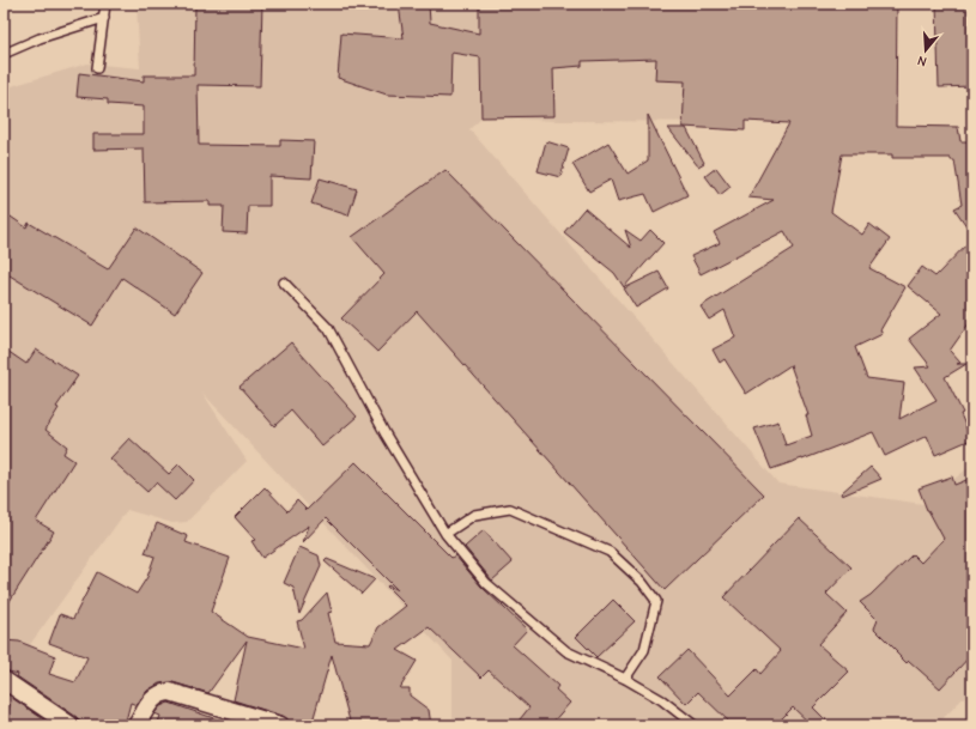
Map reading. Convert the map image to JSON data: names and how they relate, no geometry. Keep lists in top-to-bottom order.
{
  "north": "bottom"
}
